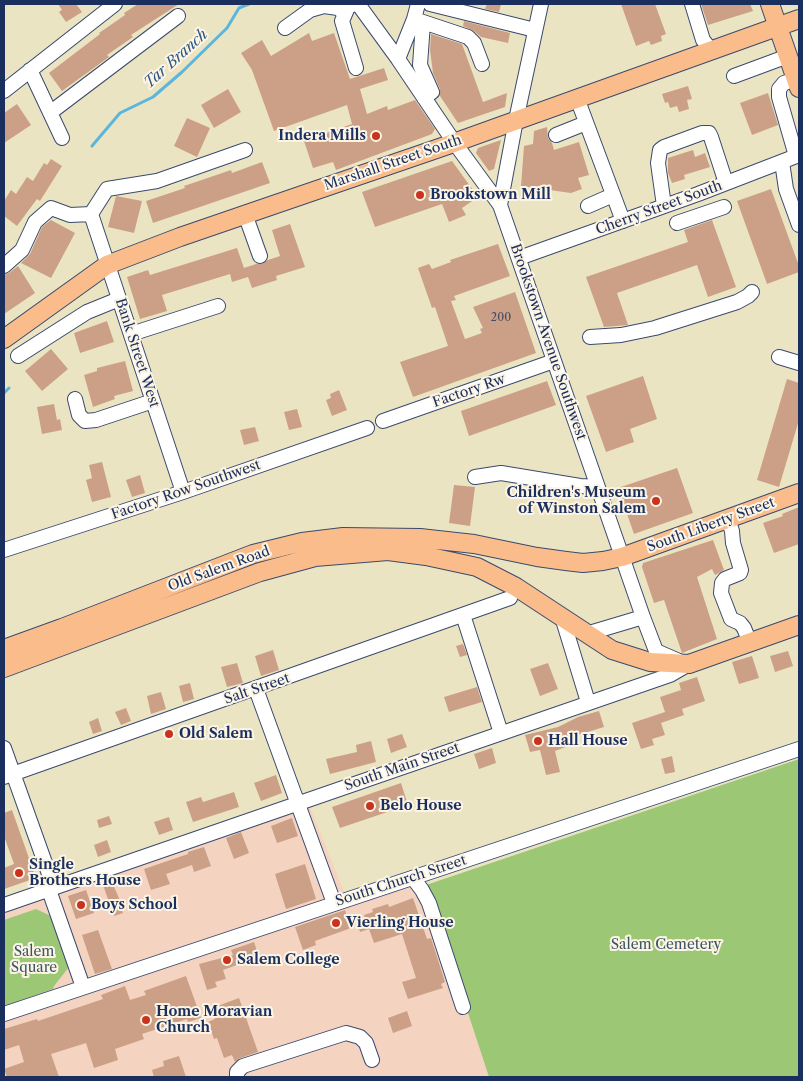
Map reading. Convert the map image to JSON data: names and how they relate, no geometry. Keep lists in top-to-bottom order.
{
  "streets": {
    "main road": [
      "Marshall Street South",
      "South Liberty Street",
      "Old Salem Road",
      "South Main Street"
    ],
    "street": [
      "Cherry Street South",
      "Brookstown Avenue Southwest",
      "Bank Street West",
      "Factory Rw",
      "Factory Row Southwest",
      "Salt Street",
      "South Church Street"
    ]
  },
  "crossings": [
    ["Marshall Street South", "Bank Street West"],
    ["Cherry Street South", "Brookstown Avenue Southwest"],
    ["Brookstown Avenue Southwest", "Factory Rw"],
    ["Brookstown Avenue Southwest", "South Liberty Street"],
    ["Brookstown Avenue Southwest", "Old Salem Road"],
    ["Brookstown Avenue Southwest", "South Main Street"],
    ["Bank Street West", "Factory Row Southwest"],
    ["South Liberty Street", "Old Salem Road"],
    ["Old Salem Road", "South Main Street"]
  ],
  "water": ["Tar Branch"],
  "parks": ["Salem Cemetery", "Salem Square"],
  "places": [
    "Indera Mills",
    "Brookstown Mill",
    "Children's Museum of Winston Salem",
    "Old Salem",
    "Hall House",
    "Belo House",
    "Single Brothers House",
    "Boys School",
    "Vierling House",
    "Salem College",
    "Home Moravian Church"
  ],
  "house_numbers": ["200"]
}
